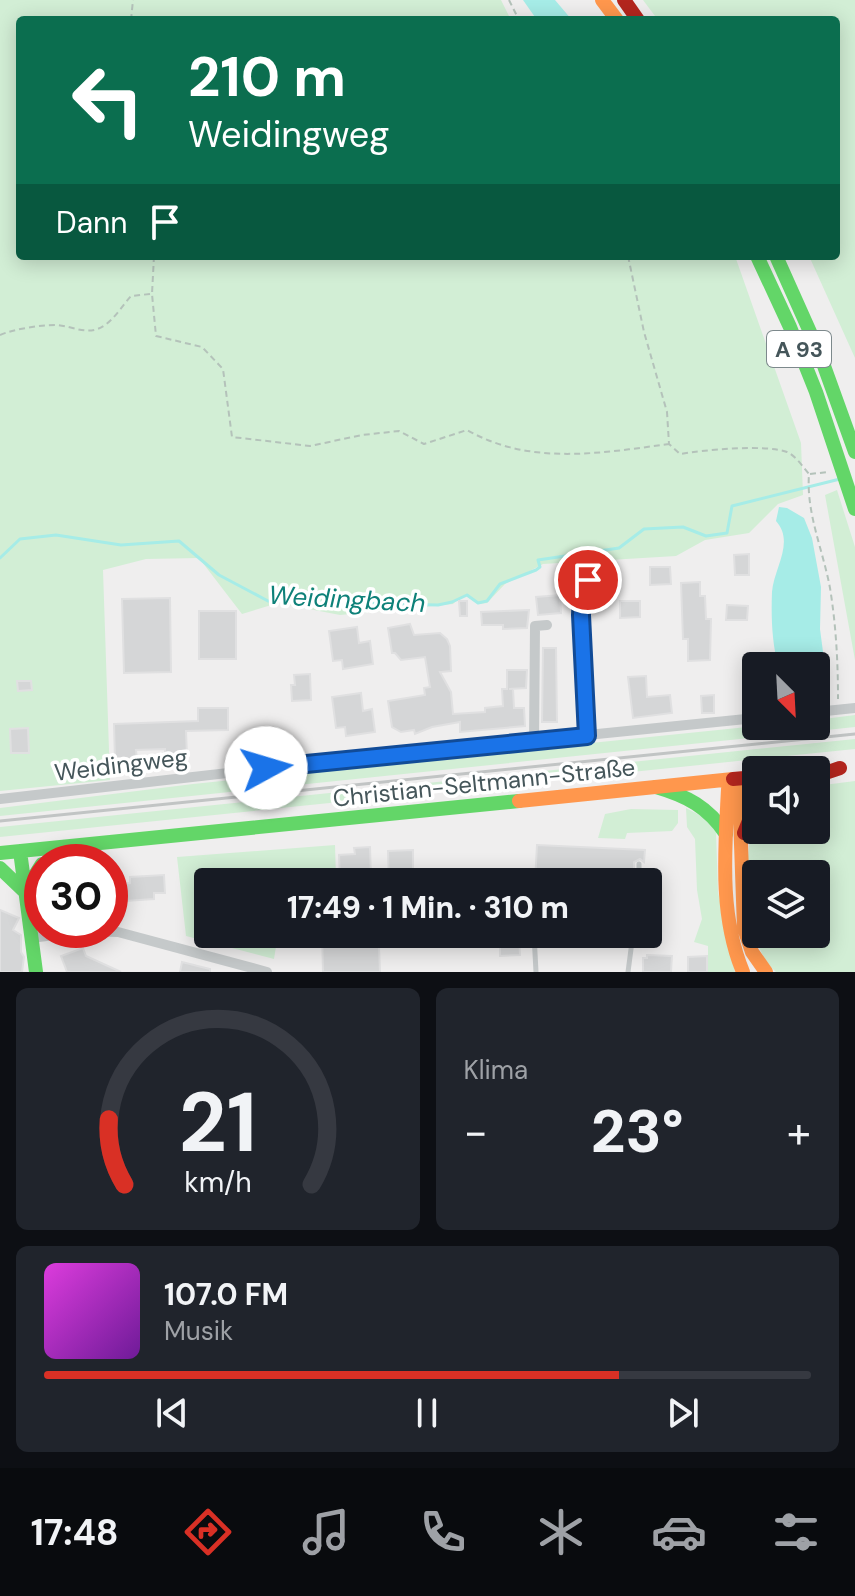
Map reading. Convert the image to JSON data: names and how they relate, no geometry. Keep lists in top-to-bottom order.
{
  "streets": {
    "main road": ["A 93", "Christian-Seltmann-Straße"],
    "street": ["Weidingweg"]
  },
  "water": ["Weidingbach"],
  "north": "bottom right",
  "page": {
    "turn": ["210 m", "Weidingweg"],
    "then": "Dann",
    "limit": "30",
    "trip": "17:49 · 1 Min. · 310 m",
    "tile": "Klima",
    "heat": ["−", "23°", "+"],
    "song": ["107.0 FM", "Musik"],
    "tabs": "17:48",
    "gauge": ["21", "km/h"]
  }
}
